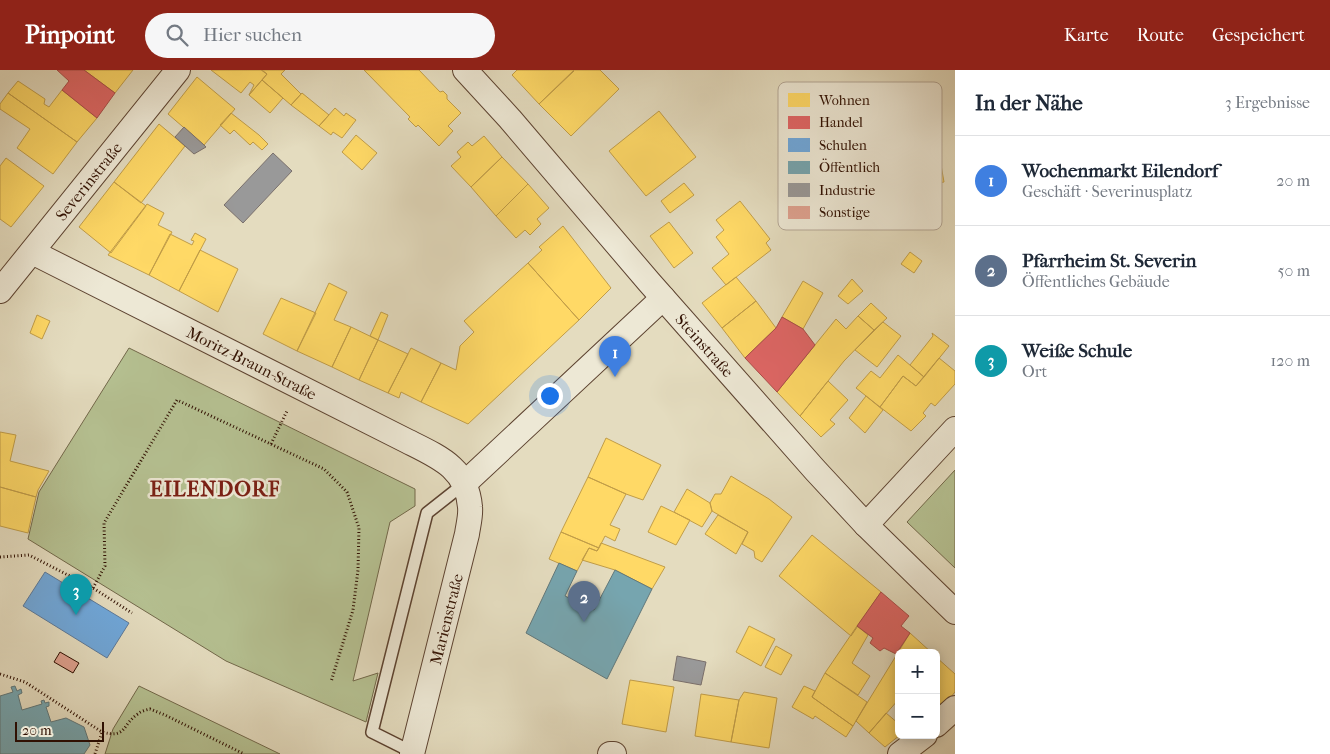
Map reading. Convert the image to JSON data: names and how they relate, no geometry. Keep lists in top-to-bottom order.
{
  "streets": {
    "street": [
      "Severinstraße",
      "Steinstraße",
      "Moritz-Braun-Straße",
      "Marienstraße"
    ]
  },
  "crossings": [
    ["Severinstraße", "Moritz-Braun-Straße"],
    ["Moritz-Braun-Straße", "Marienstraße"]
  ],
  "districts": ["EILENDORF"],
  "legend": [
    "Wohnen",
    "Handel",
    "Schulen",
    "Öffentlich",
    "Industrie",
    "Sonstige"
  ],
  "scale_bar": "20 m",
  "page": {
    "header": "Pinpoint",
    "search": "Hier suchen",
    "nav": ["Karte", "Route", "Gespeichert"],
    "heading": ["In der Nähe", "3 Ergebnisse"],
    "list": [
      {
        "mark": "1",
        "name": "Wochenmarkt Eilendorf",
        "note": "Geschäft · Severinusplatz",
        "value": "20 m"
      },
      {
        "mark": "2",
        "name": "Pfarrheim St. Severin",
        "note": "Öffentliches Gebäude",
        "value": "50 m"
      },
      {
        "mark": "3",
        "name": "Weiße Schule",
        "note": "Ort",
        "value": "120 m"
      }
    ],
    "pins": ["1", "3", "2"],
    "map_buttons": ["+", "−"],
    "scale": "20 m"
  }
}
